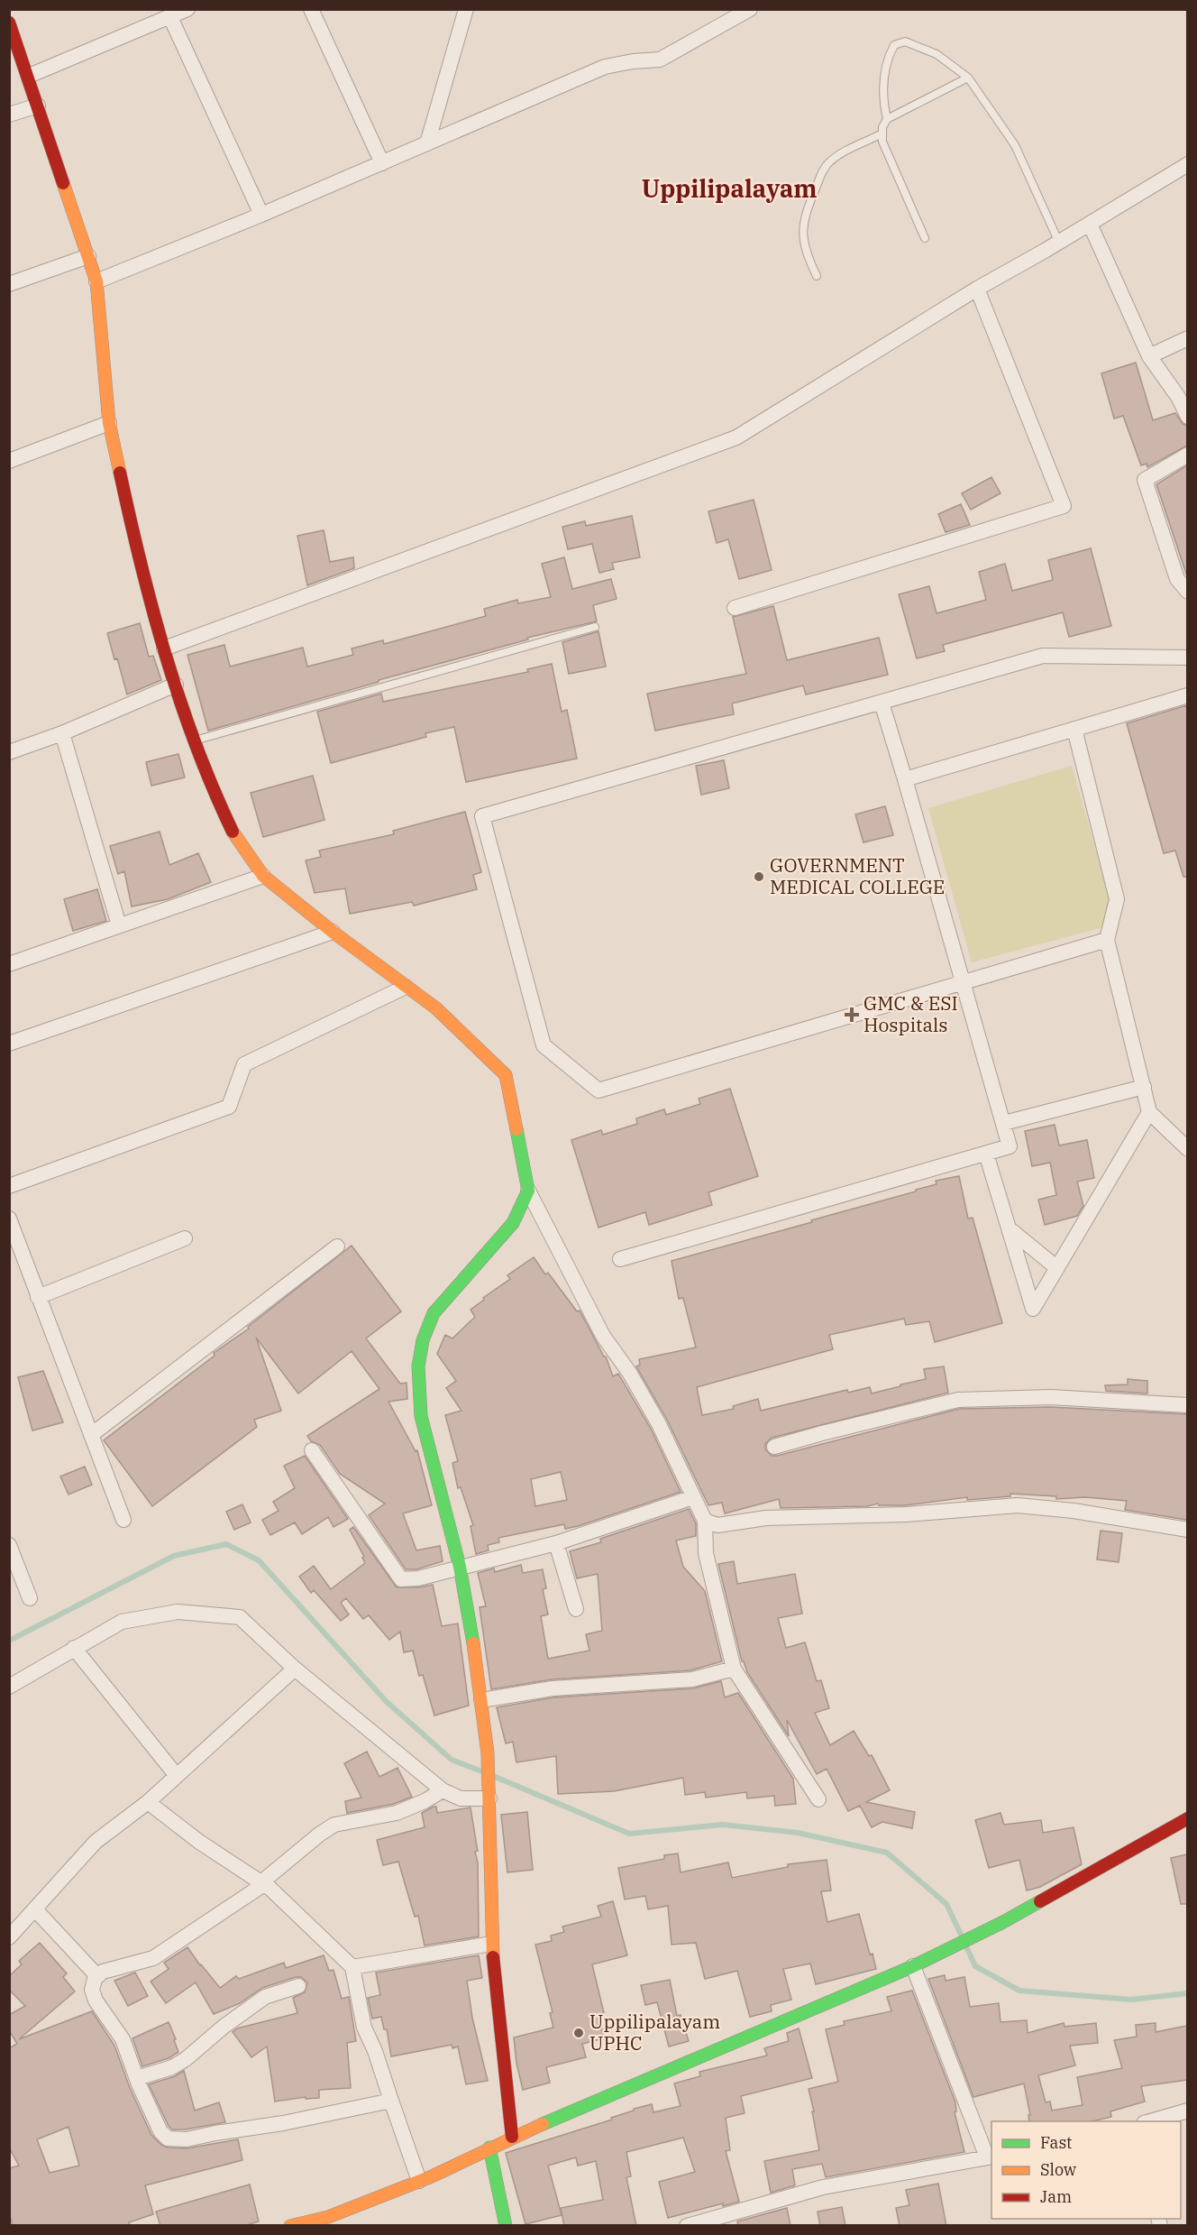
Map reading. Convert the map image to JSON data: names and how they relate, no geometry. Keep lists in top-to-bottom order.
{
  "districts": ["Uppilipalayam"],
  "places": {
    "other": ["GOVERNMENT MEDICAL COLLEGE", "Uppilipalayam UPHC"],
    "health": ["GMC & ESI Hospitals"]
  },
  "legend": ["Fast", "Slow", "Jam"]
}
